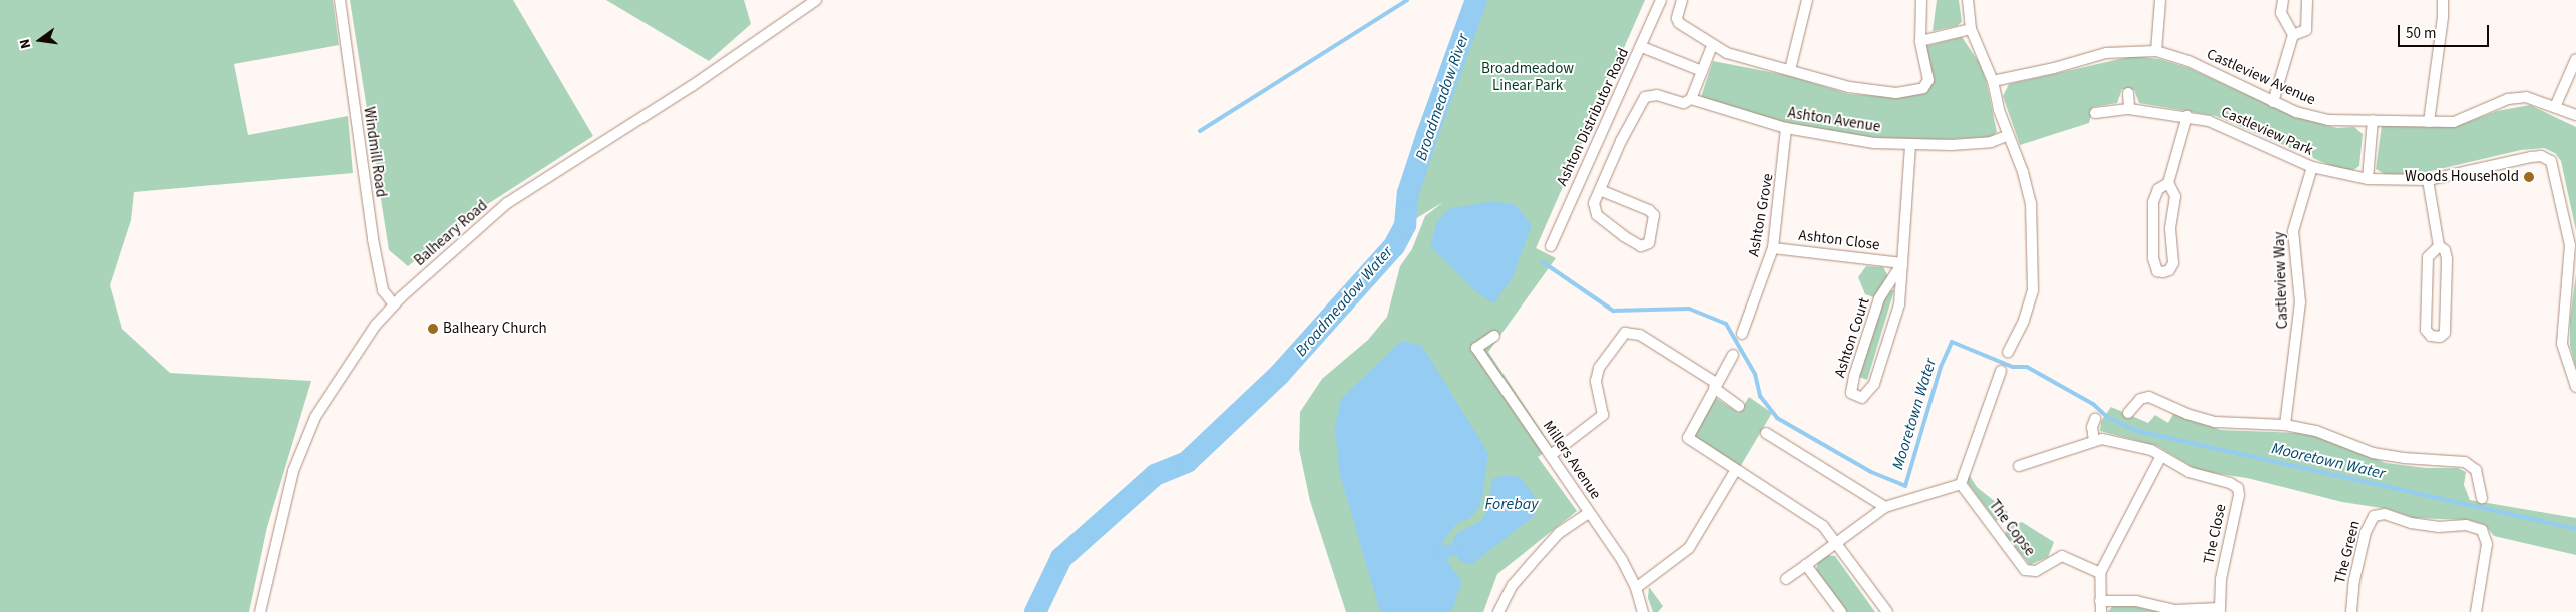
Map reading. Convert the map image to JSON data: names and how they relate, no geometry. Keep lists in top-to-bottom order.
{
  "streets": {
    "street": [
      "Castleview Avenue",
      "Ashton Distributor Road",
      "Ashton Avenue",
      "Castleview Park",
      "Windmill Road",
      "Ashton Grove",
      "Balheary Road",
      "Ashton Close",
      "Castleview Way",
      "Ashton Court",
      "Millers Avenue",
      "The Copse",
      "The Close",
      "The Green"
    ]
  },
  "crossings": [
    ["Ashton Avenue", "Ashton Grove"],
    ["Ashton Avenue", "Ashton Court"],
    ["Castleview Park", "Castleview Way"],
    ["Windmill Road", "Balheary Road"],
    ["Ashton Grove", "Ashton Close"],
    ["Ashton Close", "Ashton Court"]
  ],
  "water": [
    "Broadmeadow River",
    "Broadmeadow Water",
    "Mooretown Water",
    "Forebay"
  ],
  "parks": ["Broadmeadow Linear Park"],
  "places": ["Woods Household", "Balheary Church"],
  "scale_bar": "50 m",
  "north": "left"
}
